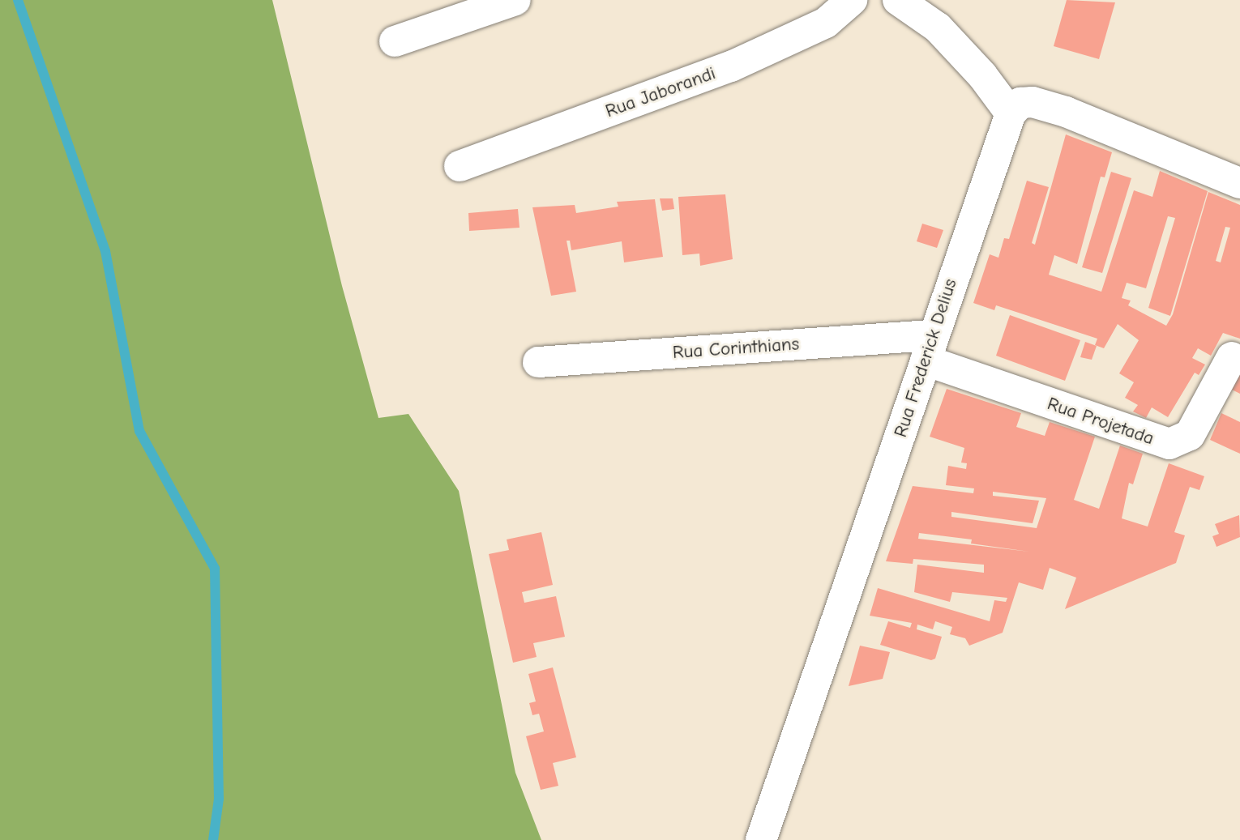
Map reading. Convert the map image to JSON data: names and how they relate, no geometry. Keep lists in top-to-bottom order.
{
  "streets": {
    "street": [
      "Rua Jaborandi",
      "Rua Corinthians",
      "Rua Frederick Delius",
      "Rua Projetada"
    ]
  },
  "crossings": [
    ["Rua Corinthians", "Rua Frederick Delius"],
    ["Rua Corinthians", "Rua Projetada"],
    ["Rua Frederick Delius", "Rua Projetada"]
  ]
}
